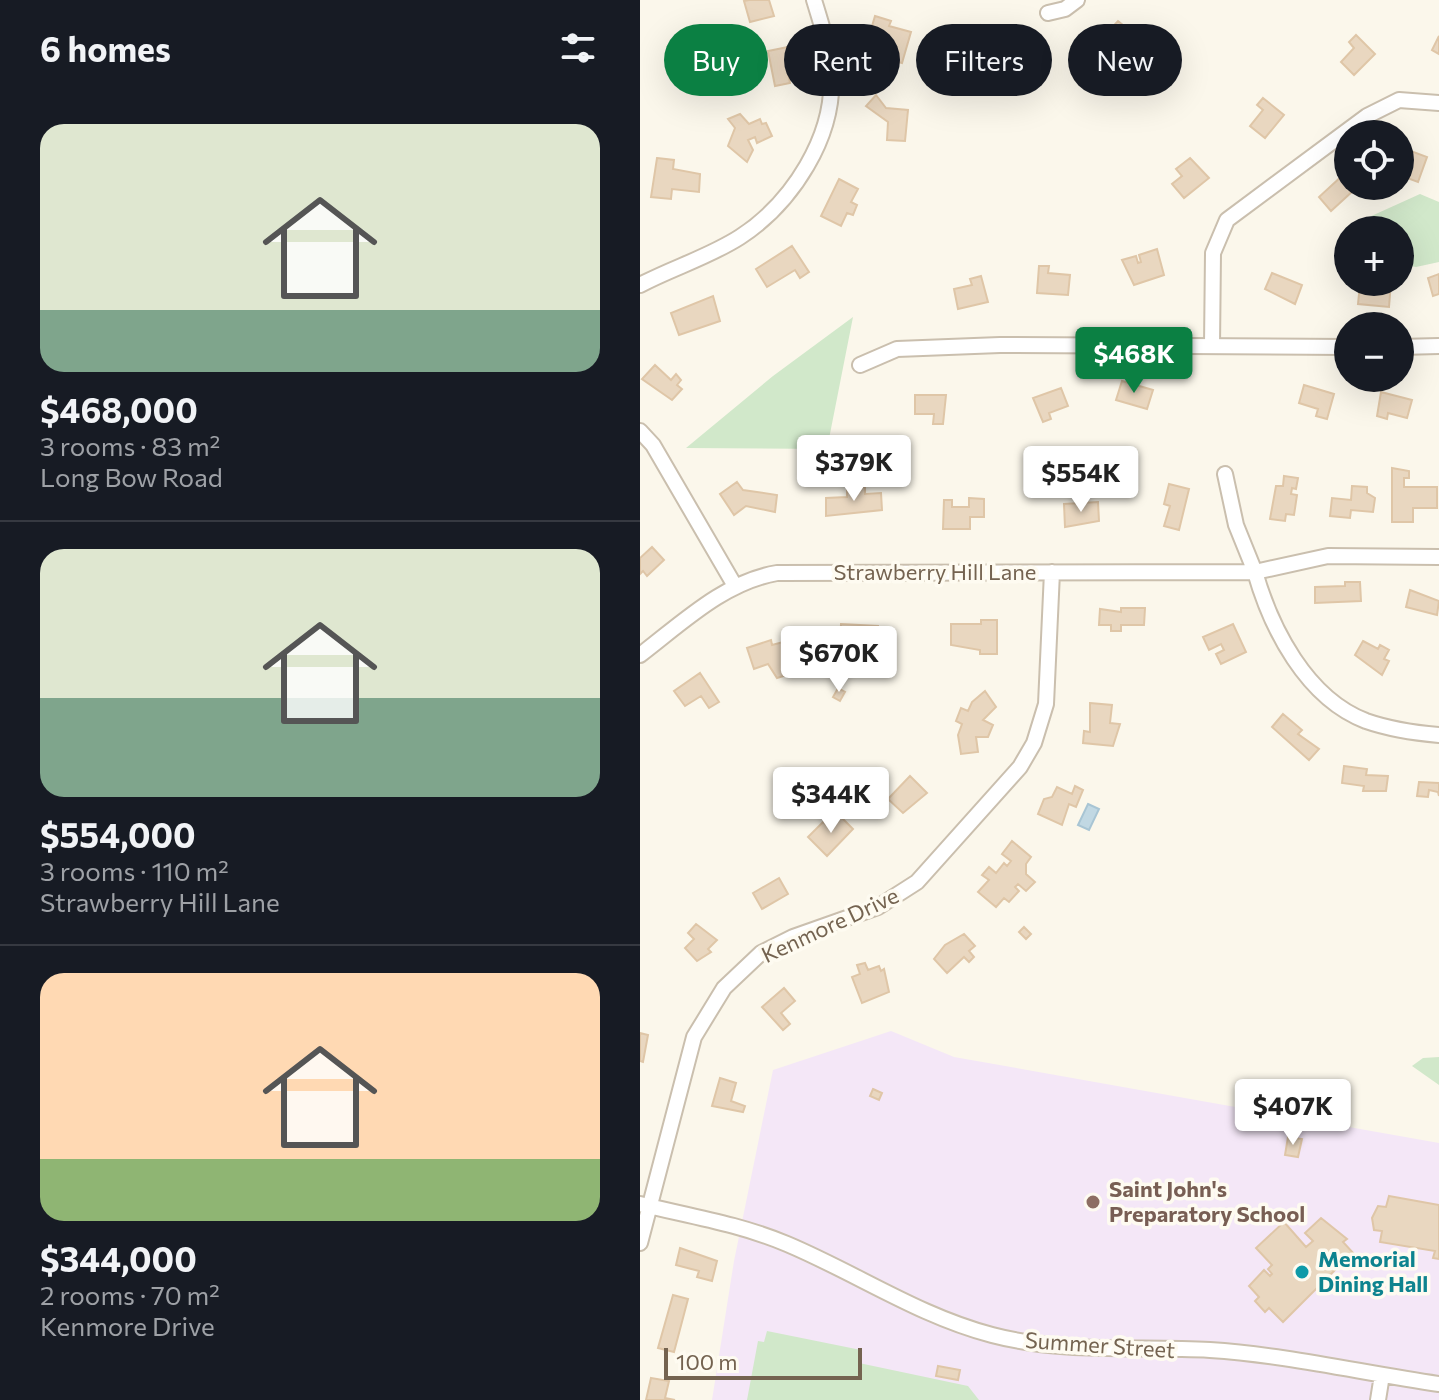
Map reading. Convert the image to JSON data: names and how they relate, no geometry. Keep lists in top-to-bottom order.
{
  "streets": {
    "street": ["Strawberry Hill Lane", "Kenmore Drive", "Summer Street"]
  },
  "crossings": [
    ["Strawberry Hill Lane", "Kenmore Drive"],
    ["Kenmore Drive", "Summer Street"]
  ],
  "places": ["Saint John's Preparatory School", "Memorial Dining Hall"],
  "scale_bar": "100 m",
  "page": {
    "heading": "6 homes",
    "chip": [
      "Buy",
      "Rent",
      "Filters",
      "New"
    ],
    "list": [
      {
        "name": "$468,000",
        "note": "3 rooms · 83 m² · Long Bow Road"
      },
      {
        "name": "$554,000",
        "note": "3 rooms · 110 m² · Strawberry Hill Lane"
      },
      {
        "name": "$344,000",
        "note": "2 rooms · 70 m² · Kenmore Drive"
      }
    ],
    "map_buttons": ["+", "−"],
    "price": [
      "$468K",
      "$379K",
      "$554K",
      "$670K",
      "$344K",
      "$407K"
    ],
    "scale": "100 m"
  }
}
